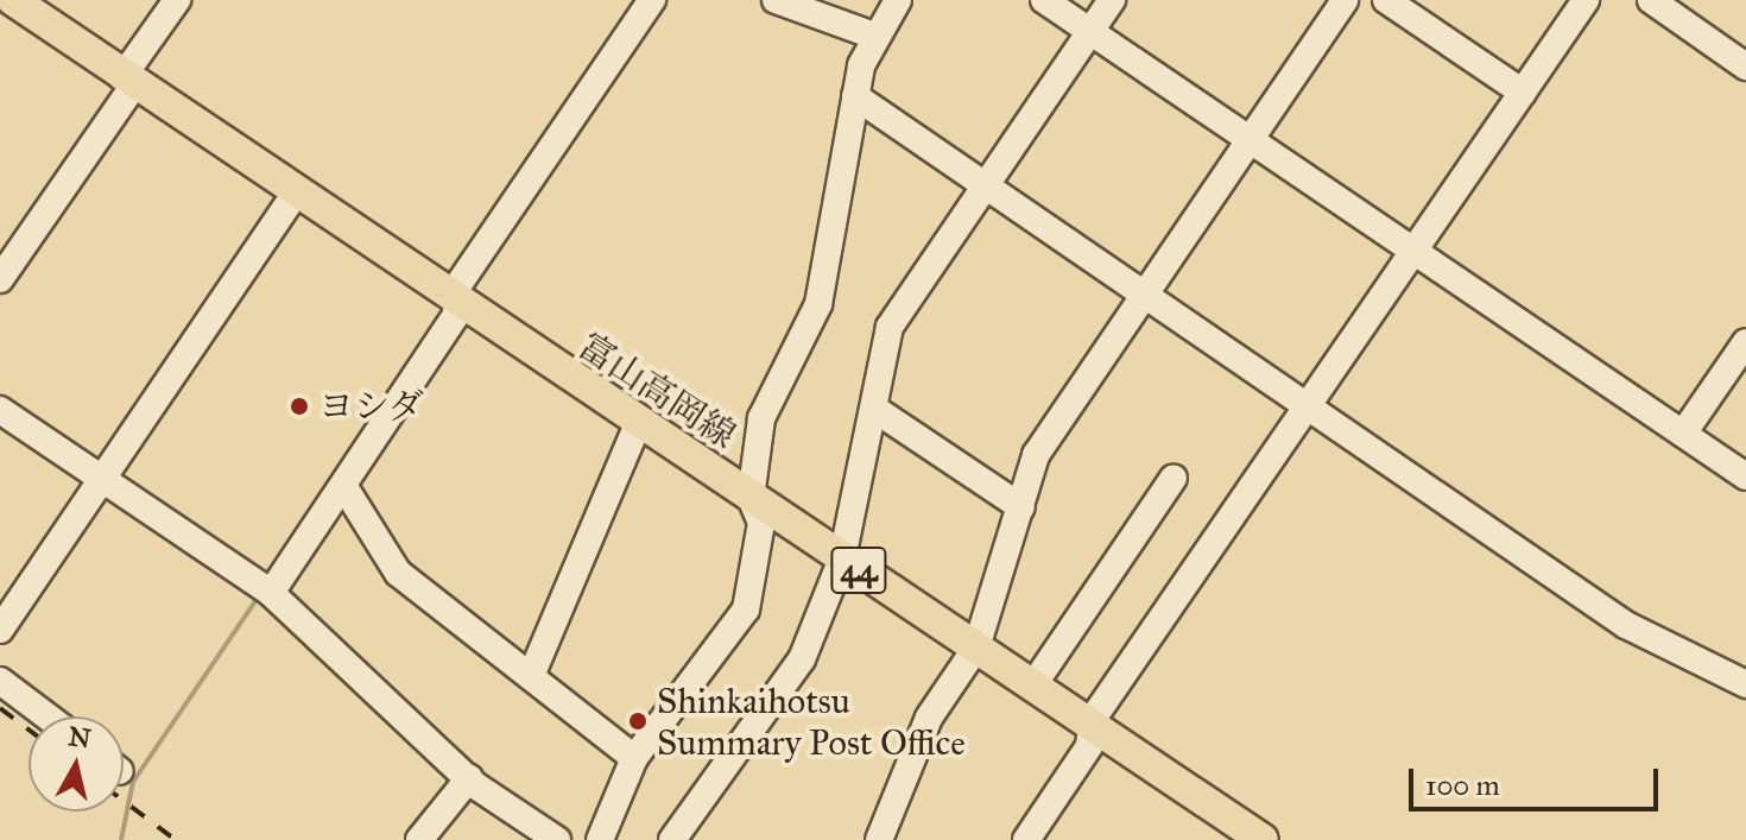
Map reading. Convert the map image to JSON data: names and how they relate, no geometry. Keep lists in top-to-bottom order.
{
  "streets": {
    "main road": ["富山高岡線", "44"]
  },
  "places": ["ヨシダ", "Shinkaihotsu Summary Post Office"],
  "scale_bar": "100 m",
  "north": "top"
}
